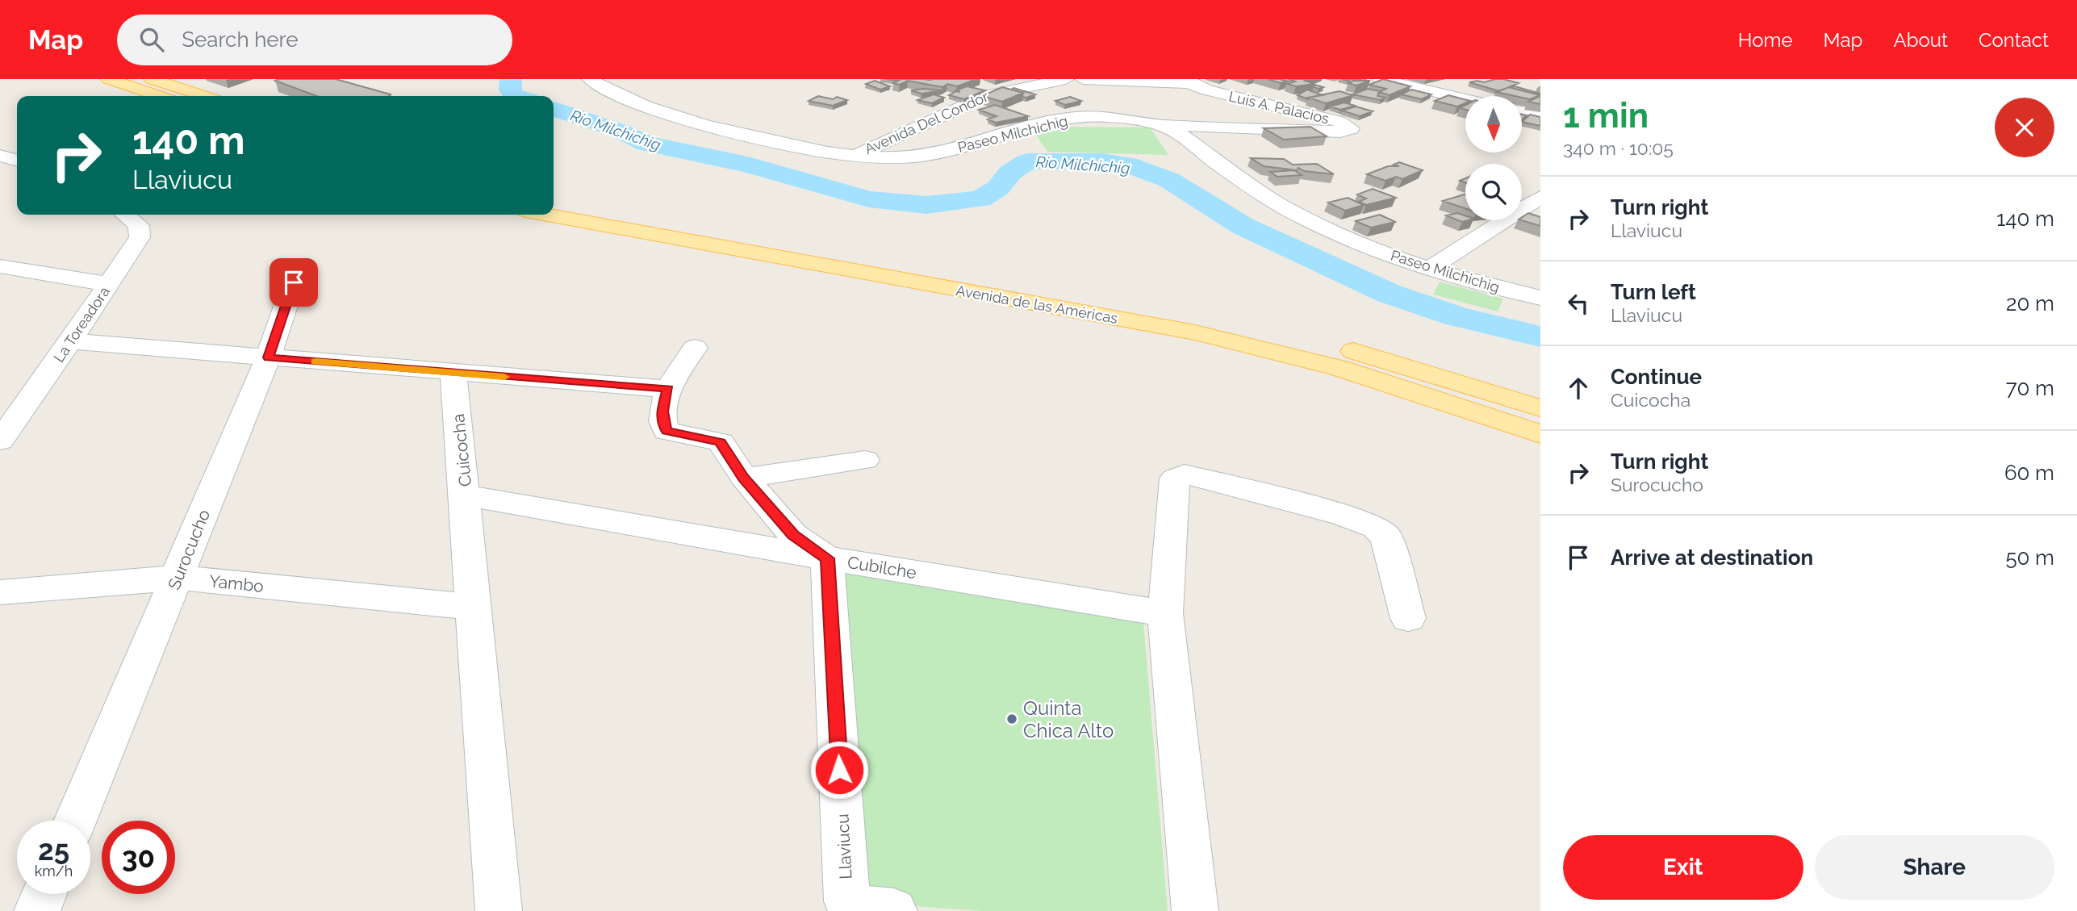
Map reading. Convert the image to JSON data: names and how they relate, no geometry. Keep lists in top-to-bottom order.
{
  "streets": {
    "main road": ["Avenida de las Américas"],
    "street": [
      "Luis A. Palacios",
      "Avenida Del Condor",
      "Paseo Milchichig",
      "La Toreadora",
      "Cuicocha",
      "Surocucho",
      "Cubilche",
      "Yambo",
      "Llaviucu"
    ]
  },
  "crossings": [
    ["Luis A. Palacios", "Paseo Milchichig"],
    ["Avenida Del Condor", "Paseo Milchichig"],
    ["Cuicocha", "Cubilche"],
    ["Cuicocha", "Yambo"],
    ["Surocucho", "Yambo"],
    ["Cubilche", "Llaviucu"]
  ],
  "water": ["Río Milchichig"],
  "places": ["Quinta Chica Alto"],
  "north": "bottom",
  "page": {
    "header": "Map",
    "search": "Search here",
    "nav": [
      "Home",
      "Map",
      "About",
      "Contact"
    ],
    "heading": ["1 min", "340 m · 10:05"],
    "turn": ["140 m", "Llaviucu"],
    "list": [
      {
        "name": "Turn right",
        "note": "Llaviucu",
        "value": "140 m"
      },
      {
        "name": "Turn left",
        "note": "Llaviucu",
        "value": "20 m"
      },
      {
        "name": "Continue",
        "note": "Cuicocha",
        "value": "70 m"
      },
      {
        "name": "Turn right",
        "note": "Surocucho",
        "value": "60 m"
      },
      {
        "name": "Arrive at destination",
        "value": "50 m"
      }
    ],
    "speed": "25 km/h",
    "limit": "30",
    "buttons": ["Exit", "Share"]
  }
}
